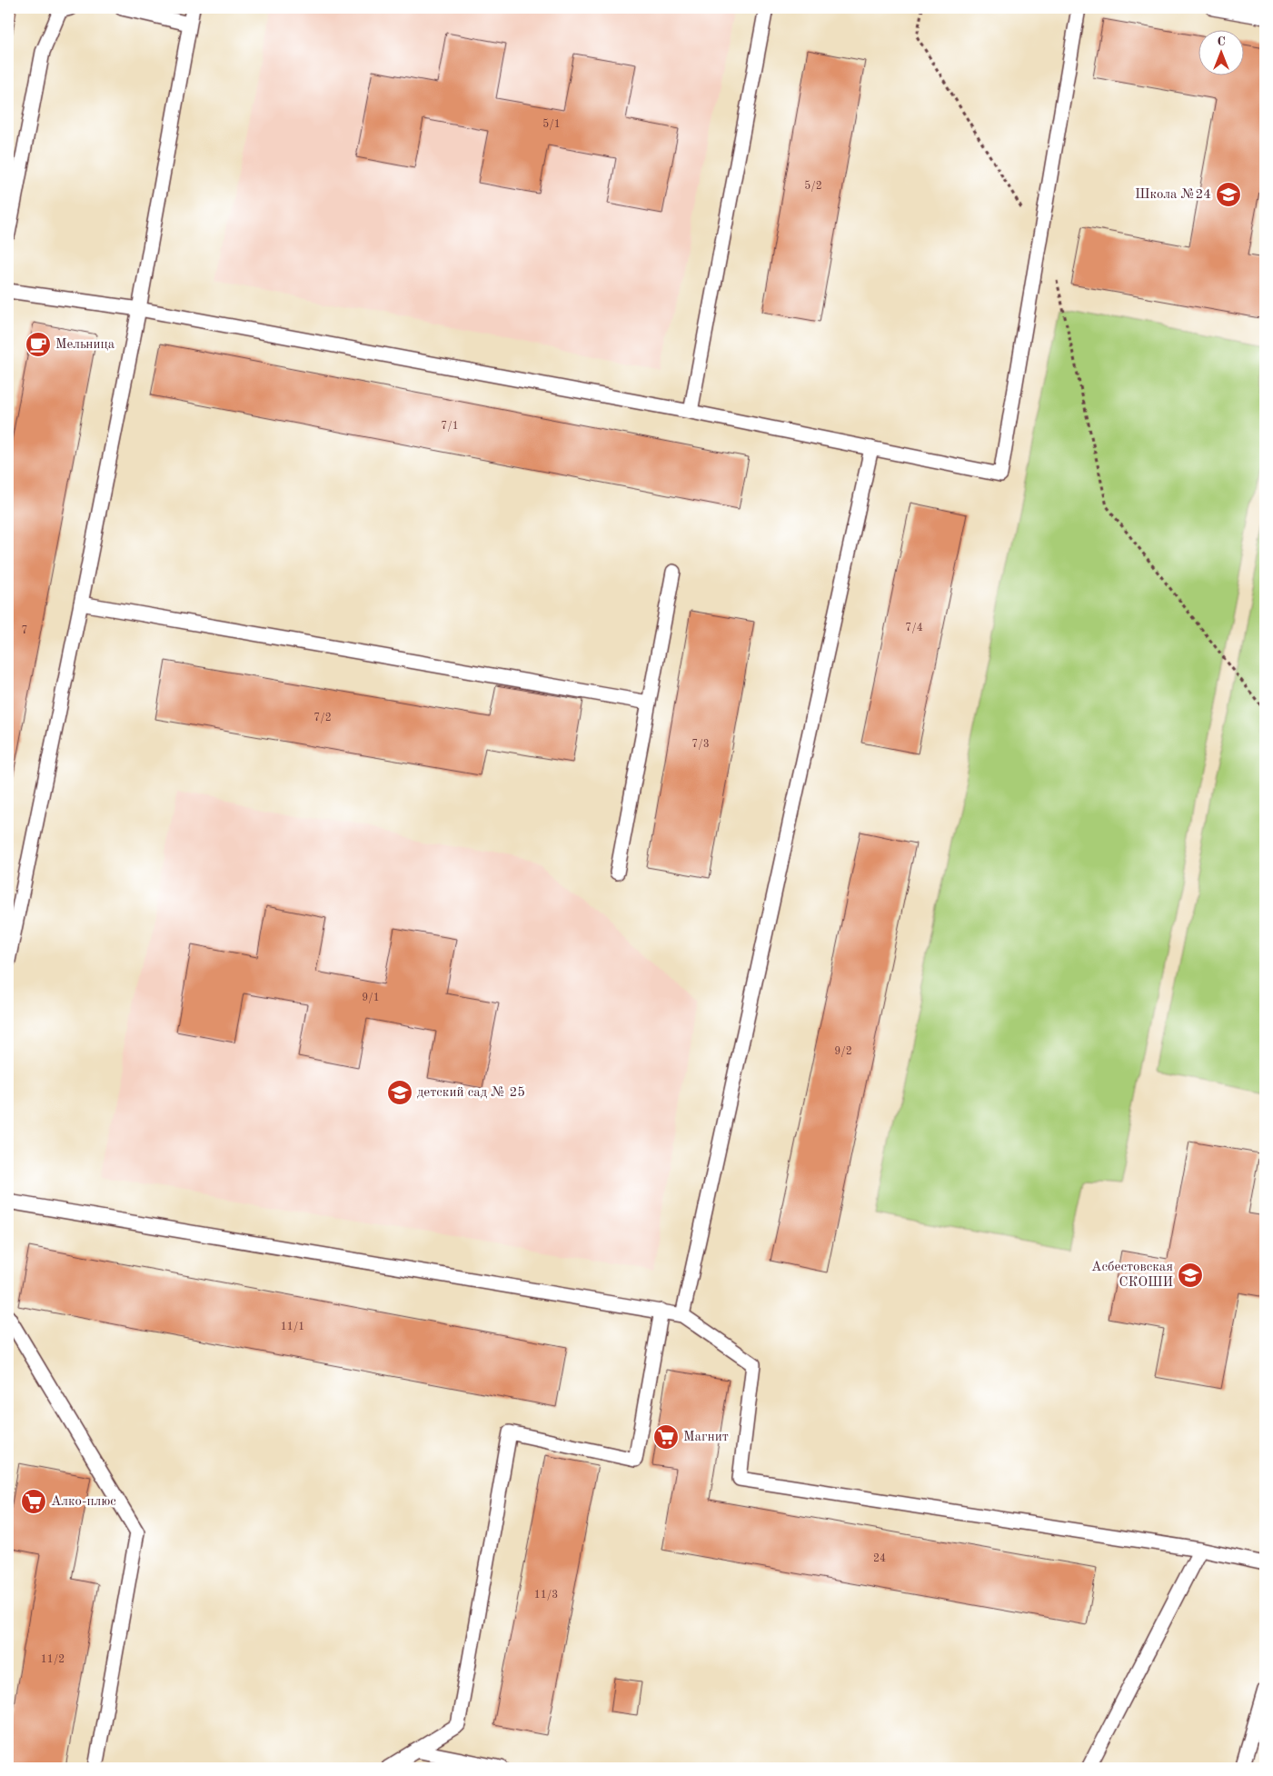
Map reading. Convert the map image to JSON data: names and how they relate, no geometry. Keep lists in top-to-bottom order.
{
  "places": {
    "school or university": ["Школа №24", "детский сад № 25", "Асбестовская СКОШИ"],
    "cafe": ["Мельница"],
    "supermarket": ["Магнит", "Алко-плюс"]
  },
  "house_numbers": [
    "5/1",
    "5/2",
    "7/1",
    "7/4",
    "7",
    "7/2",
    "7/3",
    "9/1",
    "9/2",
    "11/1",
    "24",
    "11/3",
    "11/2"
  ],
  "north": "top"
}
